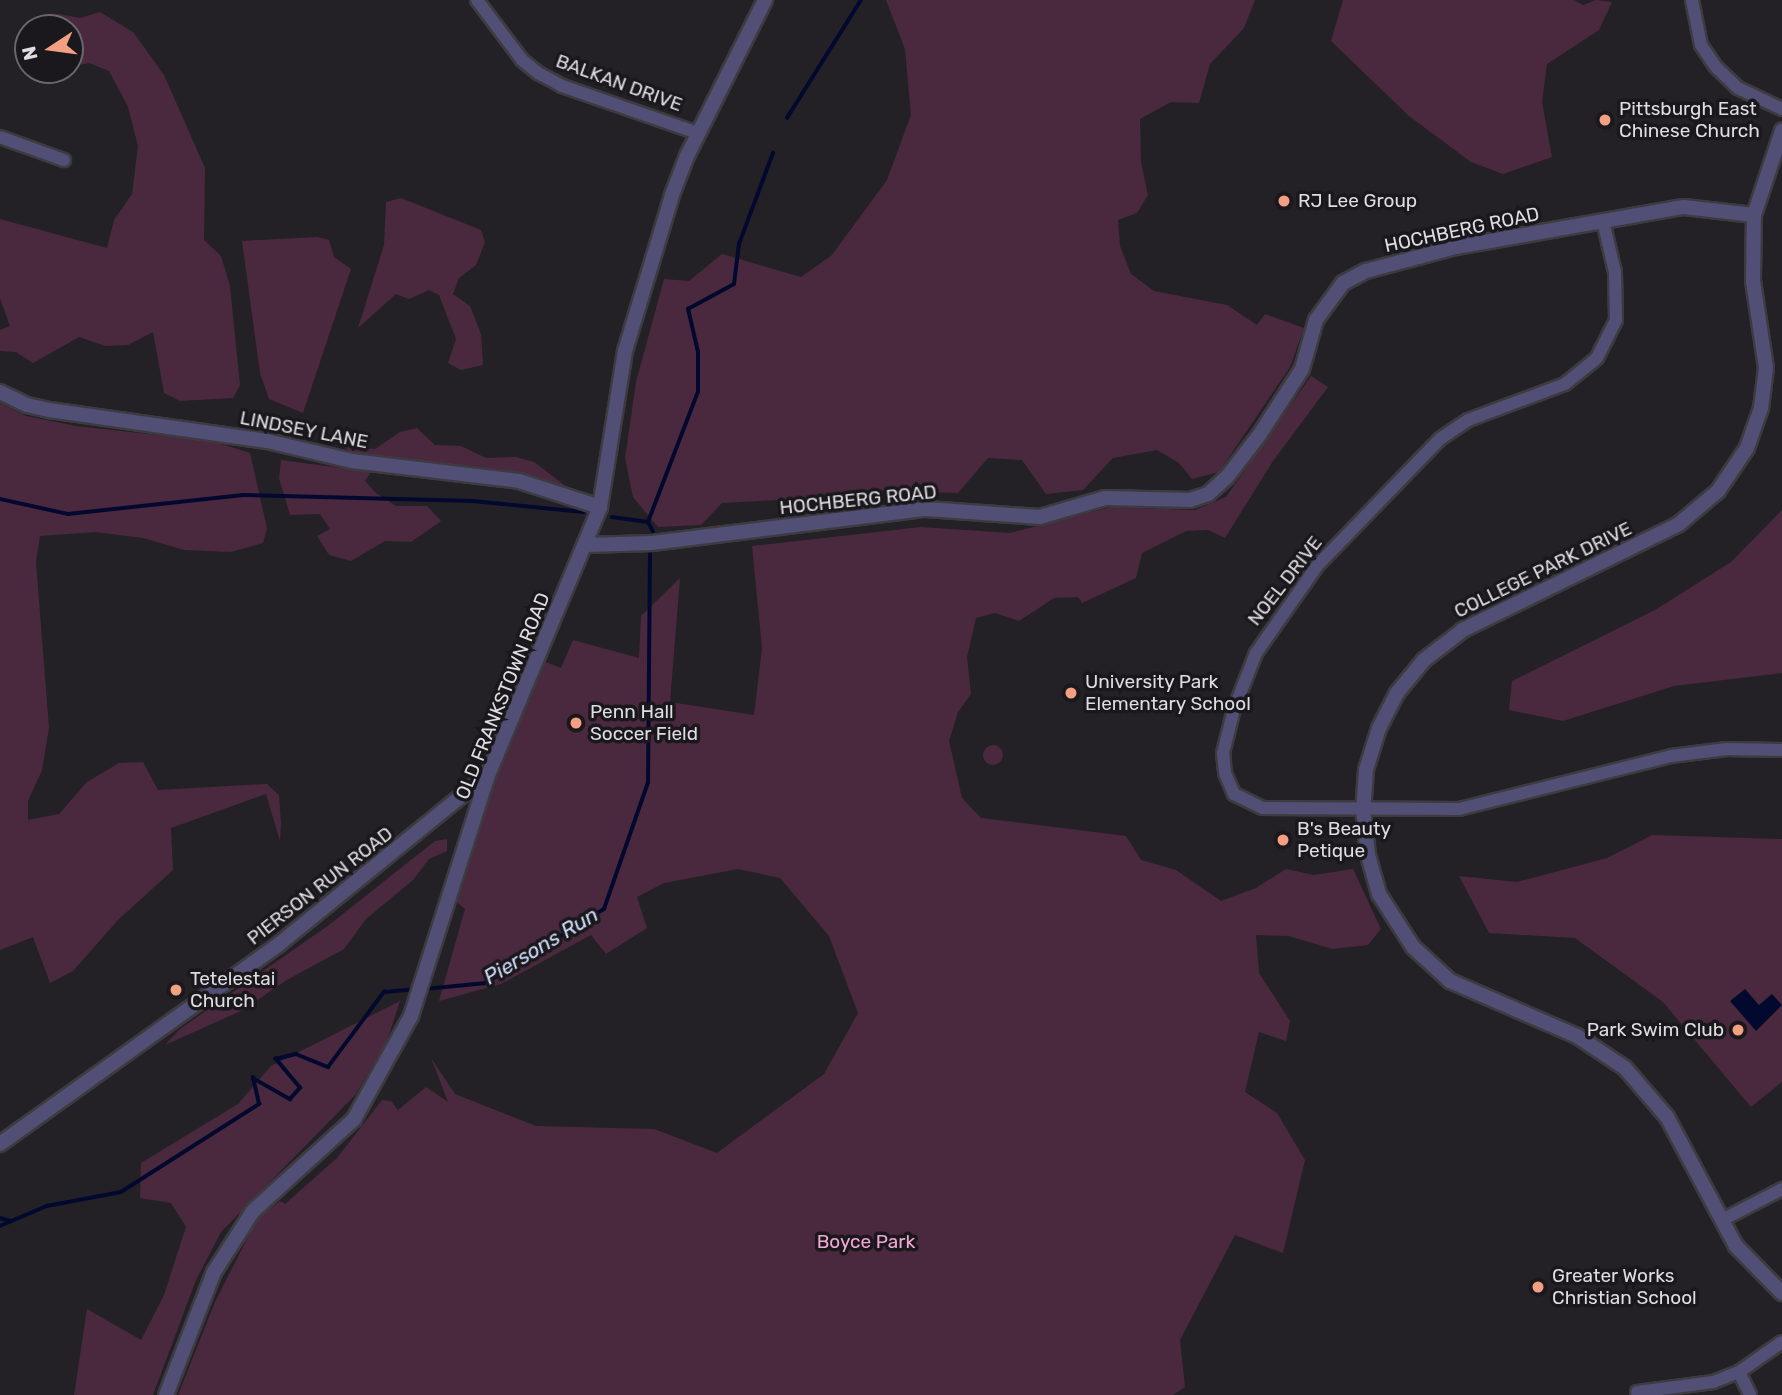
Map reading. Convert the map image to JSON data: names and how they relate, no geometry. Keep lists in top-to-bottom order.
{
  "streets": {
    "street": [
      "BALKAN DRIVE",
      "HOCHBERG ROAD",
      "LINDSEY LANE",
      "COLLEGE PARK DRIVE",
      "NOEL DRIVE",
      "OLD FRANKSTOWN ROAD",
      "PIERSON RUN ROAD"
    ]
  },
  "crossings": [
    ["BALKAN DRIVE", "OLD FRANKSTOWN ROAD"],
    ["HOCHBERG ROAD", "COLLEGE PARK DRIVE"],
    ["HOCHBERG ROAD", "NOEL DRIVE"],
    ["HOCHBERG ROAD", "OLD FRANKSTOWN ROAD"],
    ["LINDSEY LANE", "OLD FRANKSTOWN ROAD"],
    ["COLLEGE PARK DRIVE", "NOEL DRIVE"],
    ["OLD FRANKSTOWN ROAD", "PIERSON RUN ROAD"]
  ],
  "water": ["Piersons Run"],
  "parks": ["Boyce Park"],
  "places": [
    "Pittsburgh East Chinese Church",
    "RJ Lee Group",
    "University Park Elementary School",
    "Penn Hall Soccer Field",
    "B's Beauty Petique",
    "Tetelestai Church",
    "Park Swim Club",
    "Greater Works Christian School"
  ],
  "north": "left"
}
